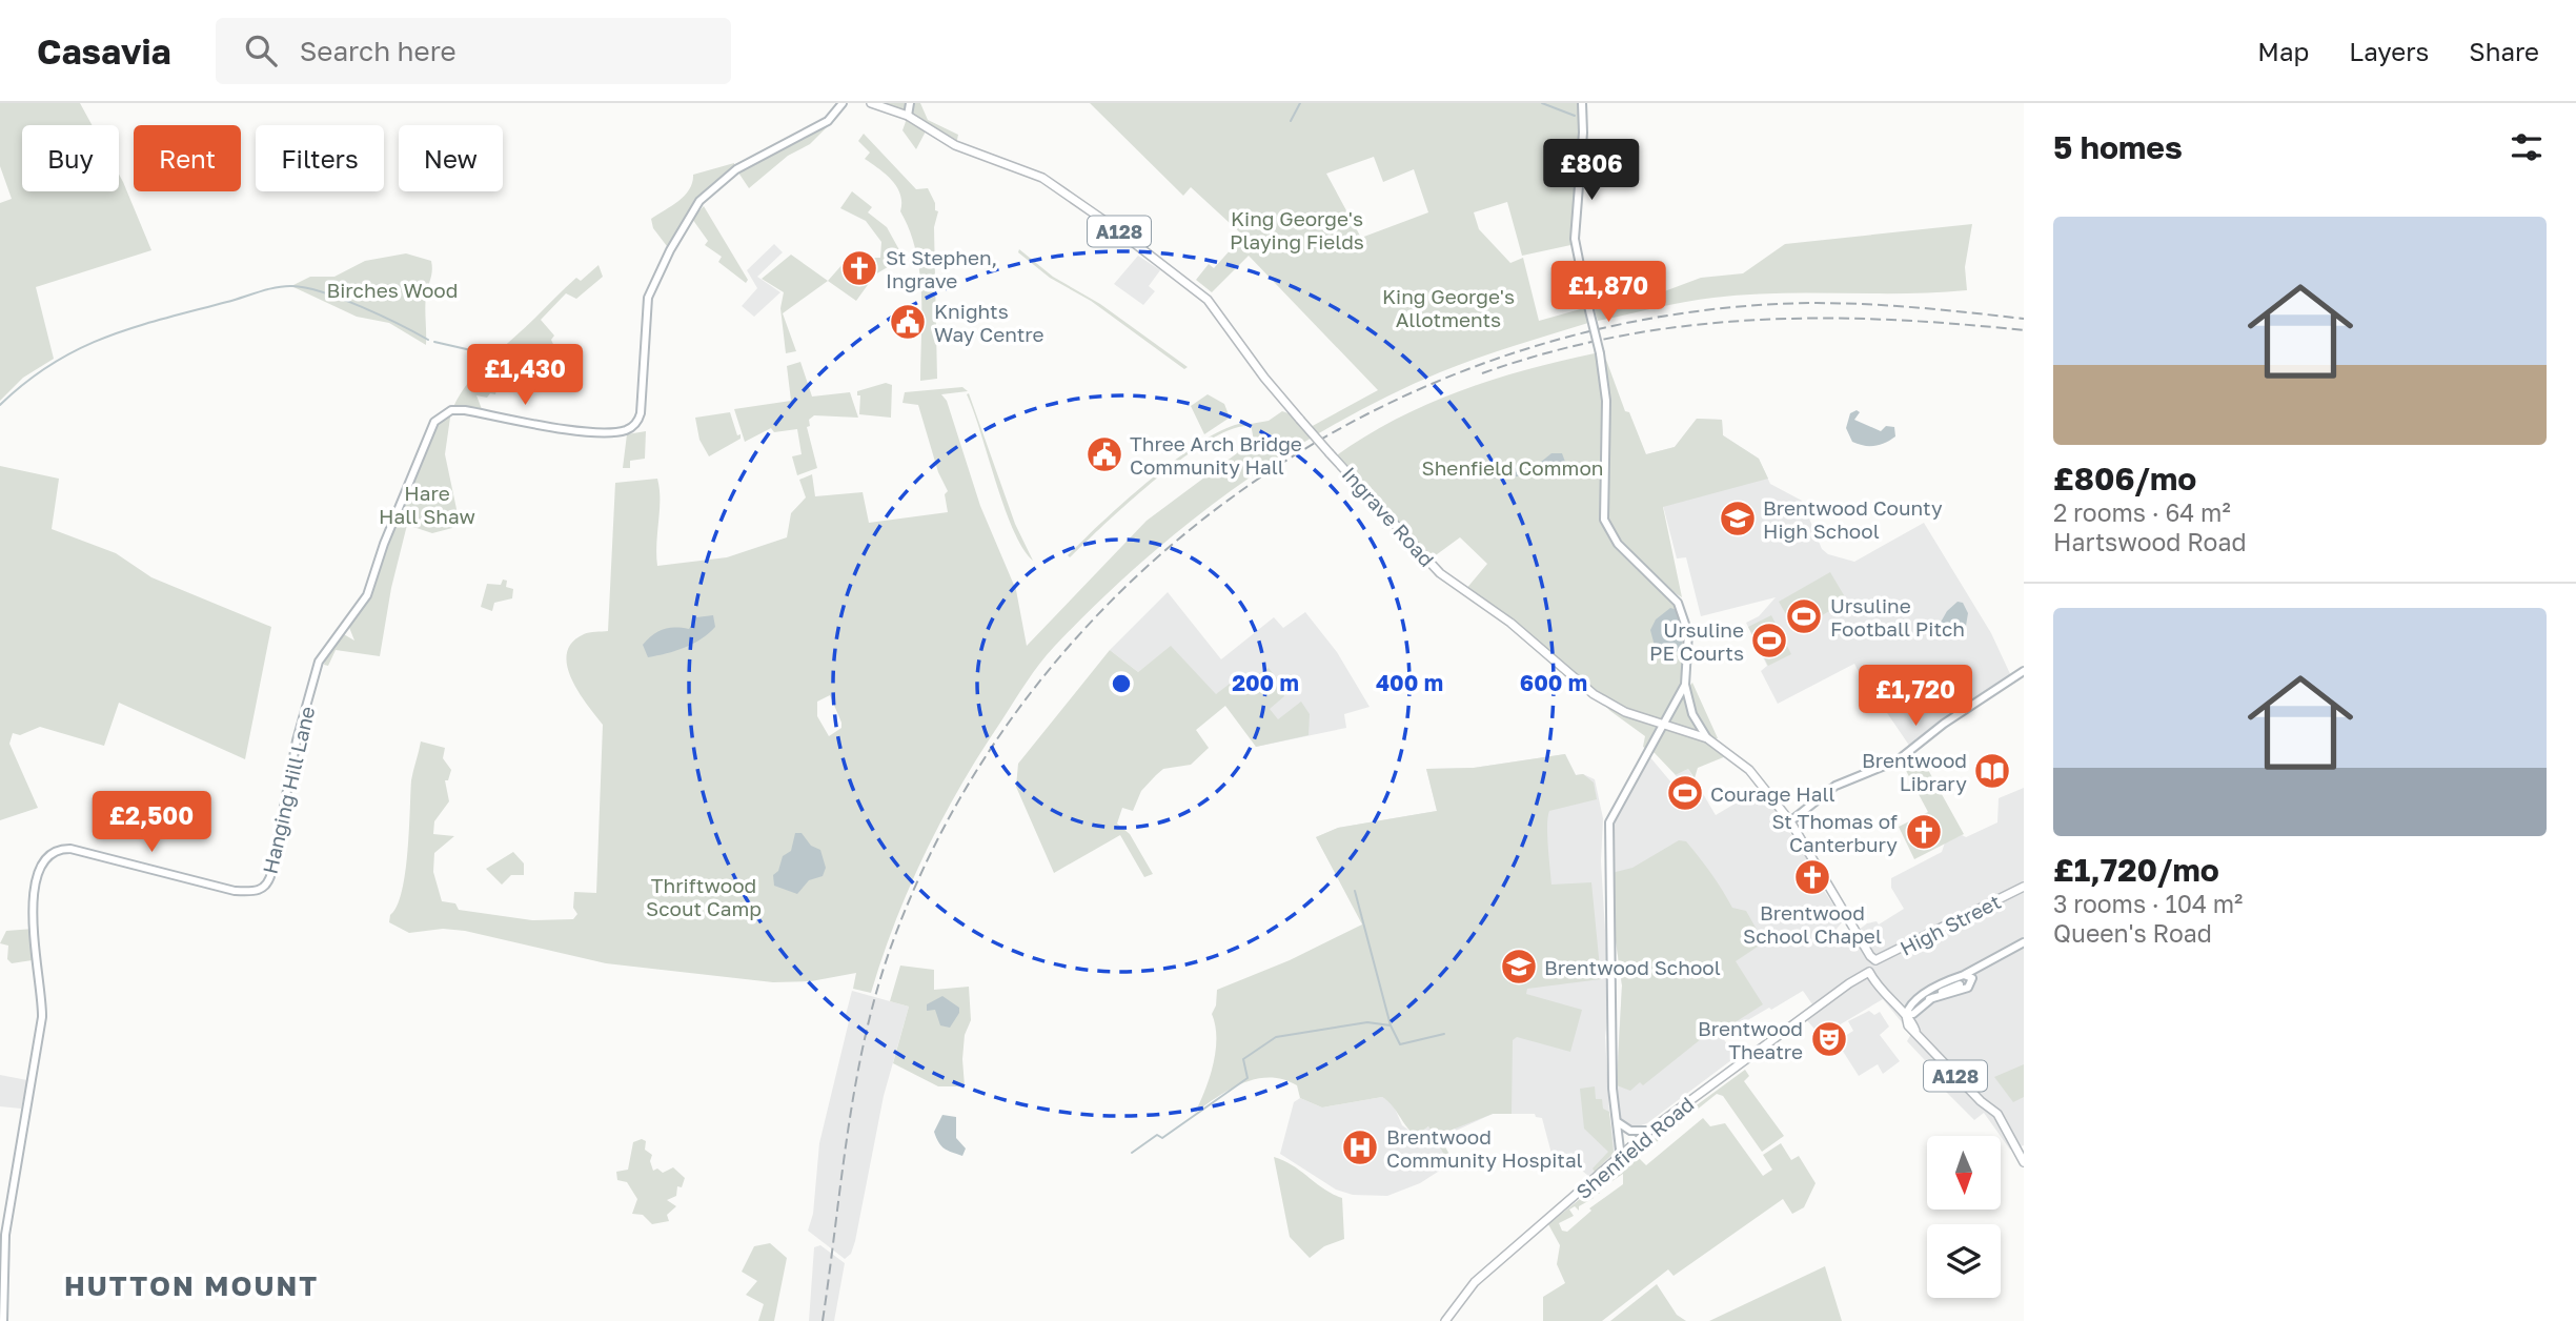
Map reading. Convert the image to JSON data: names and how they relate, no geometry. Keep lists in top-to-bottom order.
{
  "streets": {
    "main road": [
      "A128",
      "Ingrave Road",
      "High Street",
      "Shenfield Road"
    ],
    "street": ["Hanging Hill Lane"]
  },
  "crossings": [
    ["A128", "Ingrave Road"],
    ["Ingrave Road", "High Street"]
  ],
  "districts": ["HUTTON MOUNT"],
  "parks": [
    "King George's Playing Fields",
    "Birches Wood",
    "King George's Allotments",
    "Shenfield Common",
    "Hare Hall Shaw",
    "Thriftwood Scout Camp"
  ],
  "places": {
    "church": ["St Stephen, Ingrave", "St Thomas of Canterbury", "Brentwood School Chapel"],
    "public building": ["Knights Way Centre", "Three Arch Bridge Community Hall"],
    "school or university": ["Brentwood County High School", "Brentwood School"],
    "sports": ["Ursuline Football Pitch", "Ursuline PE Courts", "Courage Hall"],
    "library": ["Brentwood Library"],
    "theatre": ["Brentwood Theatre"],
    "hospital": ["Brentwood Community Hospital"]
  },
  "north": "bottom",
  "page": {
    "header": "Casavia",
    "search": "Search here",
    "nav": ["Map", "Layers", "Share"],
    "heading": "5 homes",
    "chip": [
      "Buy",
      "Rent",
      "Filters",
      "New"
    ],
    "price": [
      "£806",
      "£1,870",
      "£1,430",
      "£1,720",
      "£2,500"
    ],
    "list": [
      {
        "name": "£806/mo",
        "note": "2 rooms · 64 m² · Hartswood Road"
      },
      {
        "name": "£1,720/mo",
        "note": "3 rooms · 104 m² · Queen's Road"
      }
    ]
  },
  "rings": ["200 m", "400 m", "600 m"]
}
